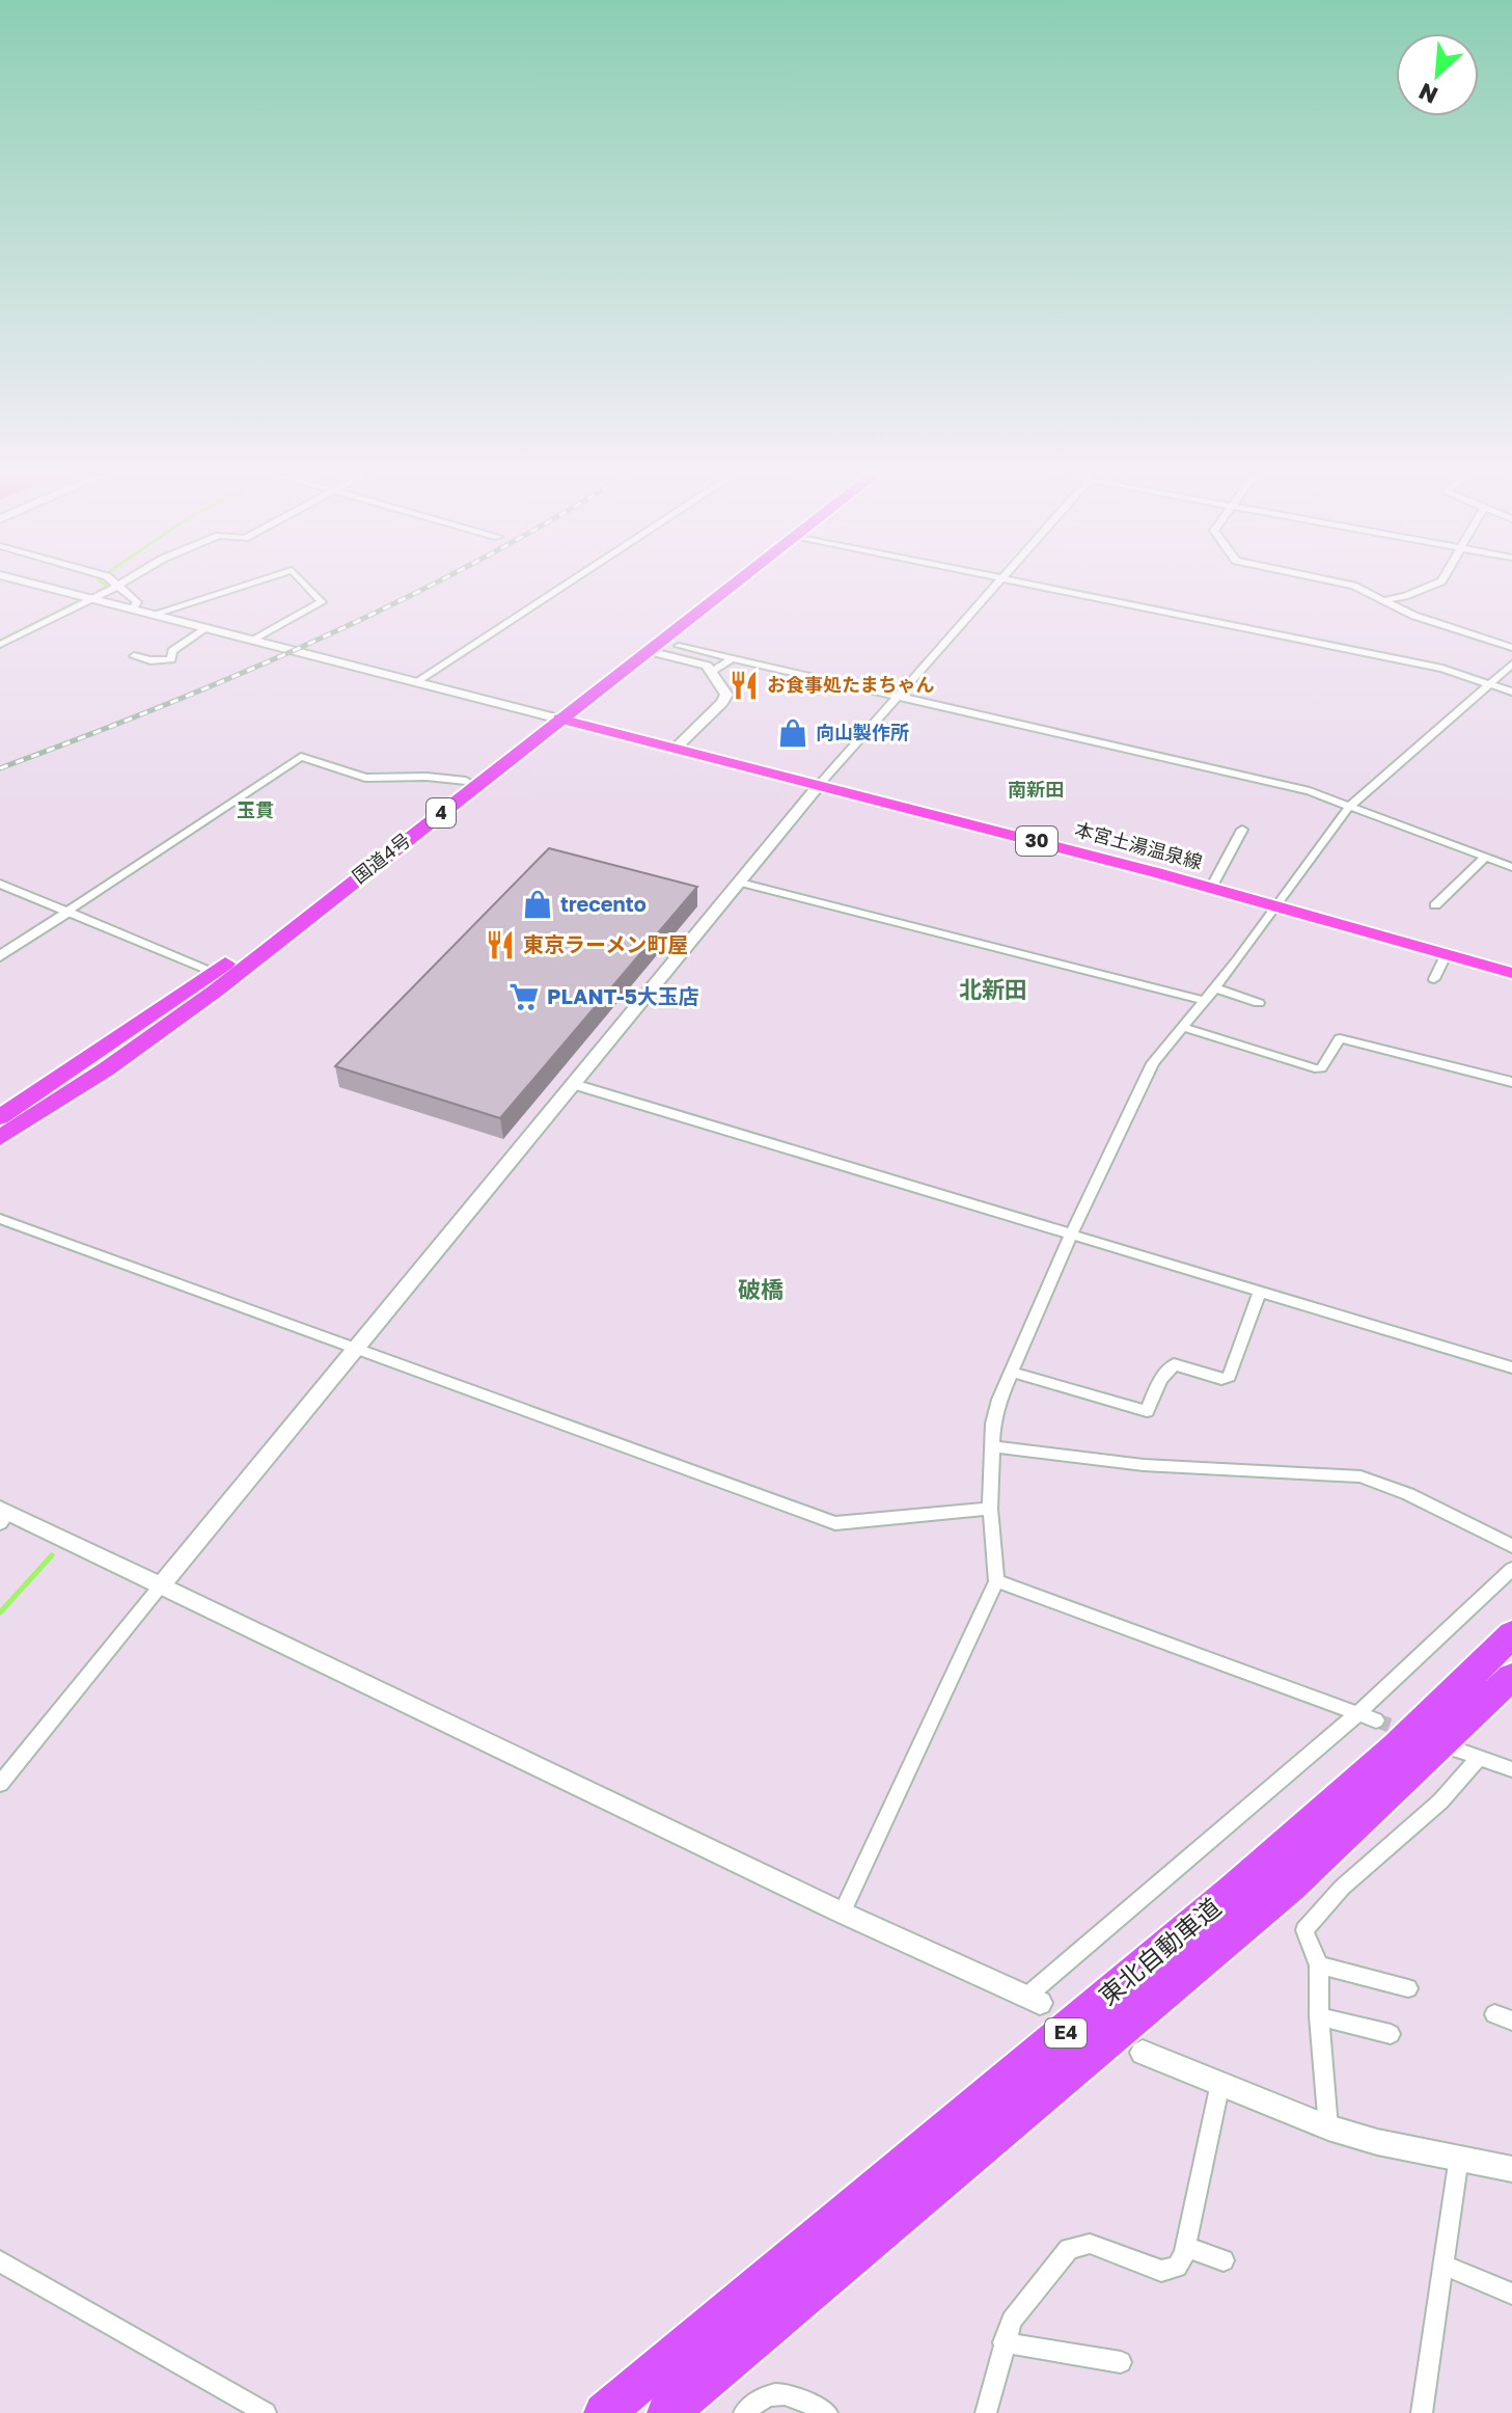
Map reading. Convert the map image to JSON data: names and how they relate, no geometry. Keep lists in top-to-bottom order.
{
  "streets": {
    "highway": [
      "4",
      "国道4号",
      "東北自動車道",
      "E4"
    ],
    "main road": ["30", "本宮土湯温泉線"]
  },
  "crossings": [
    ["本宮土湯温泉線", "国道4号"]
  ],
  "districts": [
    "南新田",
    "玉貫",
    "北新田",
    "破橋"
  ],
  "places": {
    "restaurant": ["お食事処たまちゃん", "東京ラーメン町屋"],
    "shop": ["向山製作所", "trecento"],
    "supermarket": ["PLANT-5大玉店"]
  },
  "north": "bottom left"
}
